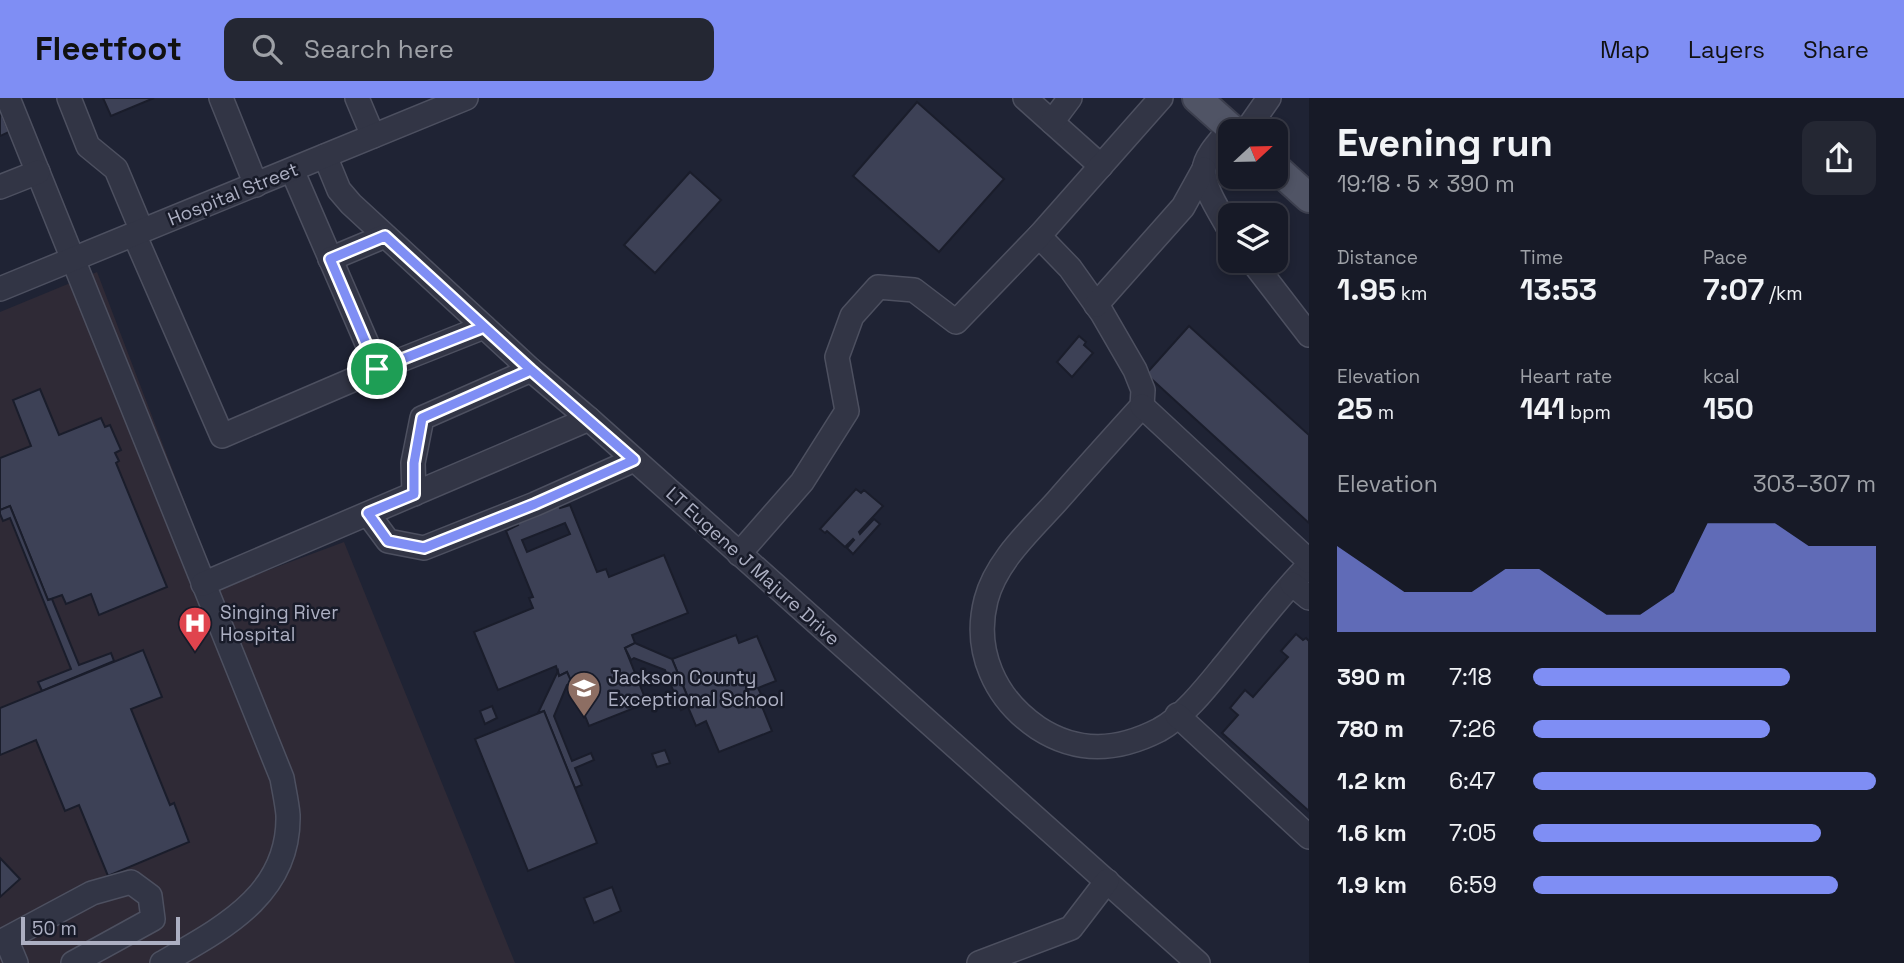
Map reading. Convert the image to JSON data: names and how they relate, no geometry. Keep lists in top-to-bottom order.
{
  "streets": {
    "street": ["Hospital Street", "LT Eugene J Majure Drive"]
  },
  "crossings": [
    ["Hospital Street", "LT Eugene J Majure Drive"]
  ],
  "places": {
    "hospital": ["Singing River Hospital"],
    "school or university": ["Jackson County Exceptional School"]
  },
  "scale_bar": "50 m",
  "north": "right",
  "page": {
    "header": "Fleetfoot",
    "search": "Search here",
    "nav": ["Map", "Layers", "Share"],
    "heading": ["Evening run", "19:18 · 5 × 390 m"],
    "stats": [
      ["Distance", "1.95 km"],
      ["Time", "13:53"],
      ["Pace", "7:07 /km"],
      ["Elevation", "25 m"],
      ["Heart rate", "141 bpm"],
      ["kcal", "150"]
    ],
    "chart": ["Elevation", "303–307 m"],
    "list": [
      {
        "name": "390 m",
        "note": "7:18"
      },
      {
        "name": "780 m",
        "note": "7:26"
      },
      {
        "name": "1.2 km",
        "note": "6:47"
      },
      {
        "name": "1.6 km",
        "note": "7:05"
      },
      {
        "name": "1.9 km",
        "note": "6:59"
      }
    ],
    "scale": "50 m"
  }
}
